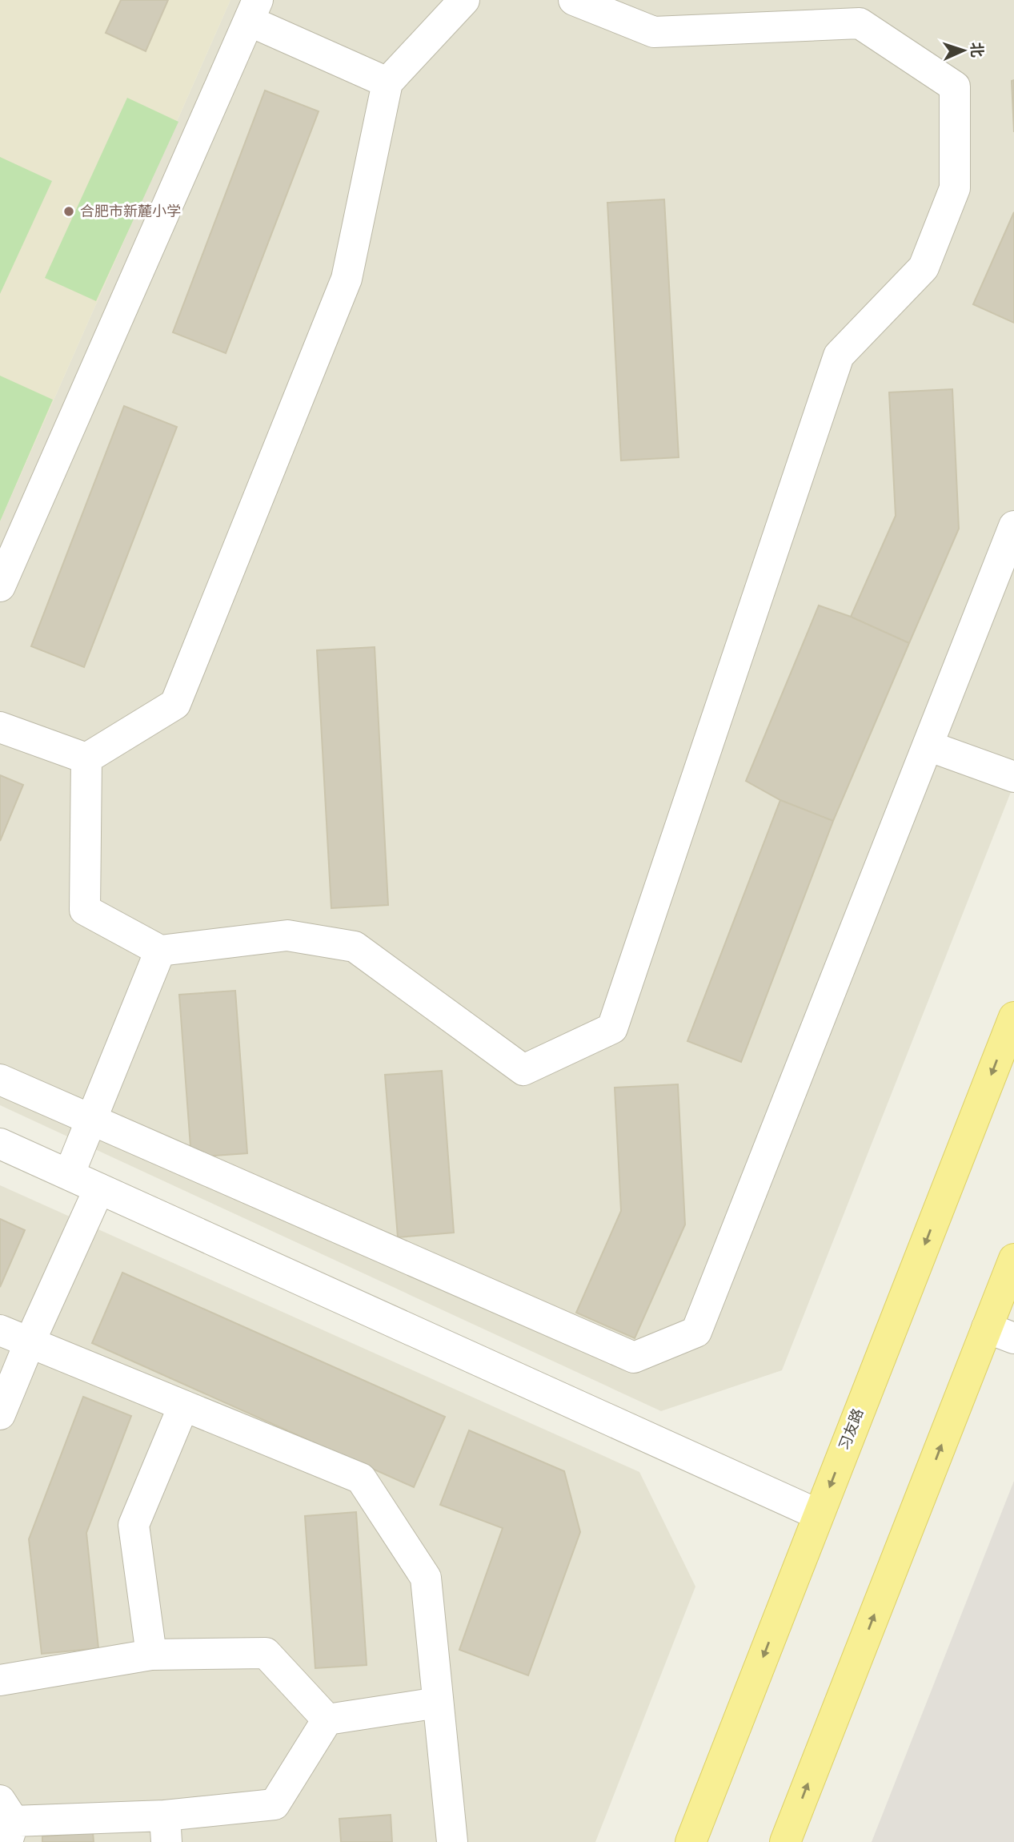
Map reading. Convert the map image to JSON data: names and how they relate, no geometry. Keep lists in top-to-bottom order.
{
  "streets": {
    "main road": ["习友路"]
  },
  "places": ["合肥市新麓小学"],
  "north": "right"
}
